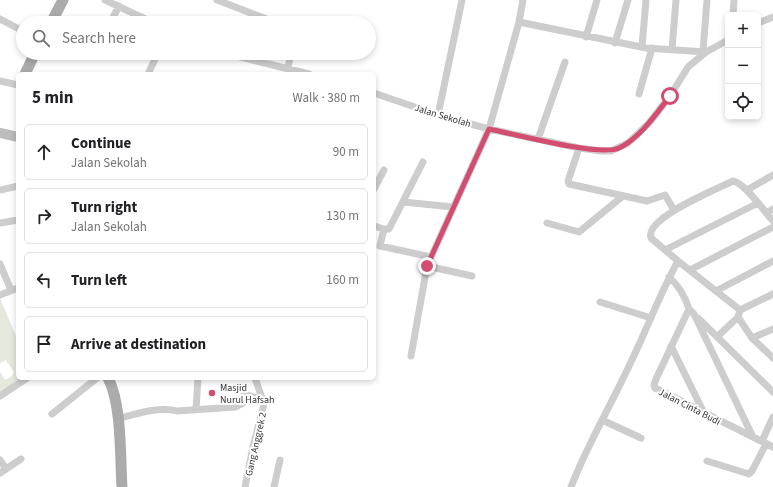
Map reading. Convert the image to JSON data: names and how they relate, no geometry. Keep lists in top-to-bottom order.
{
  "streets": {
    "street": ["Jalan Sekolah", "Jalan Cinta Budi", "Gang Anggrek 2"]
  },
  "places": ["Masjid Nurul Hafsah"],
  "page": {
    "map_buttons": ["+", "−"],
    "search": "Search here",
    "heading": ["5 min", "Walk · 380 m"],
    "list": [
      ["Continue", "Jalan Sekolah", "90 m"],
      ["Turn right", "Jalan Sekolah", "130 m"],
      ["Turn left", "160 m"],
      "Arrive at destination"
    ]
  }
}
